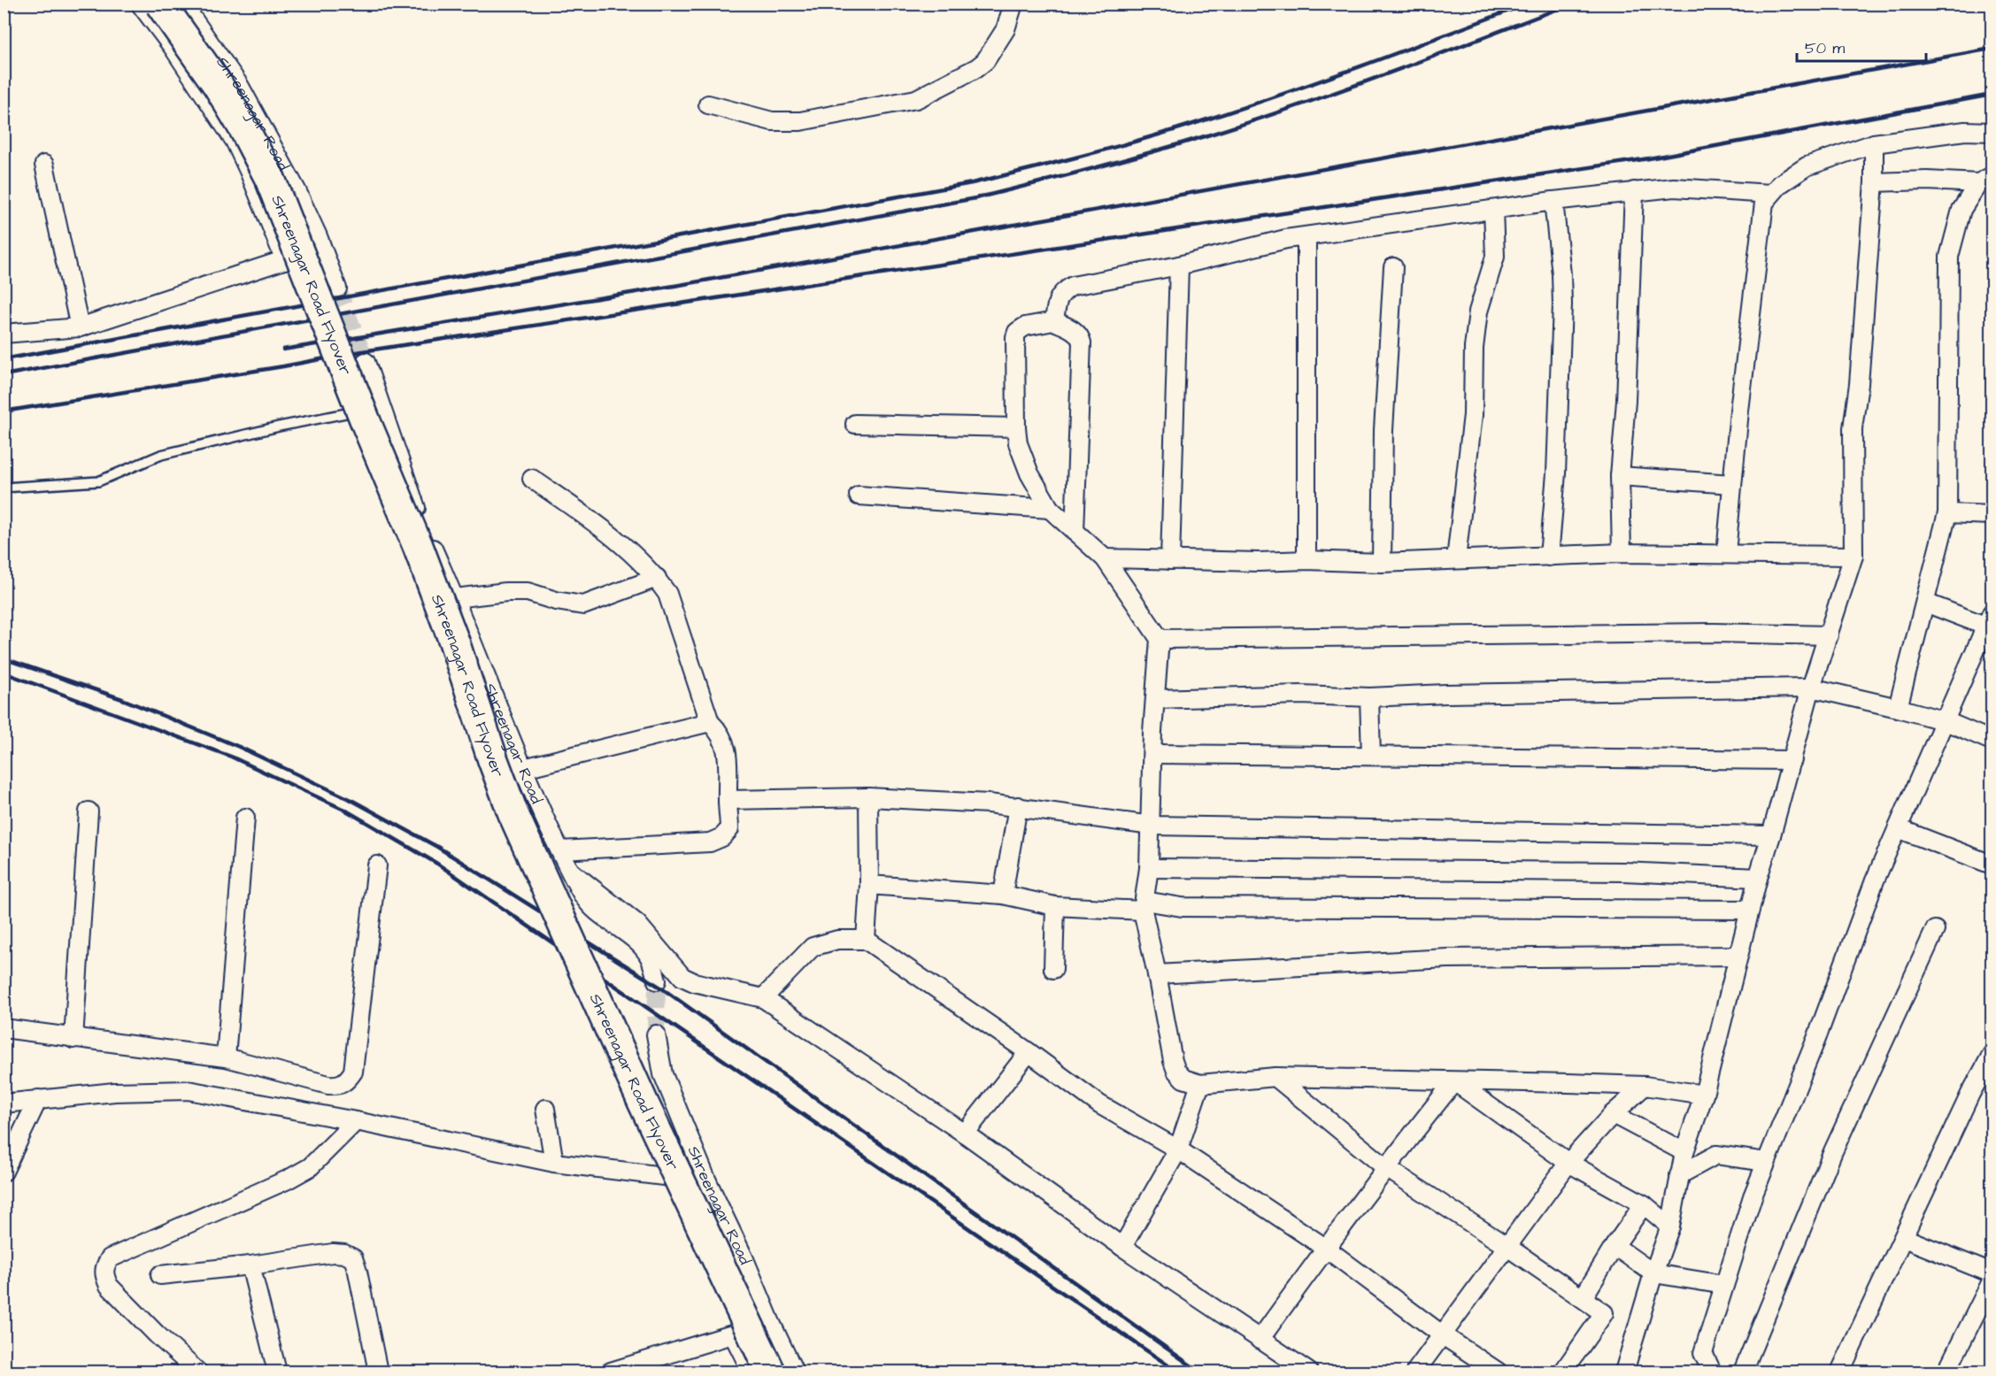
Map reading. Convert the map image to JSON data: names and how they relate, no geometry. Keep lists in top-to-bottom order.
{
  "streets": {
    "highway": ["Shreenagar Road Flyover"],
    "street": ["Shreenagar Road"]
  },
  "scale_bar": "50 m"
}
